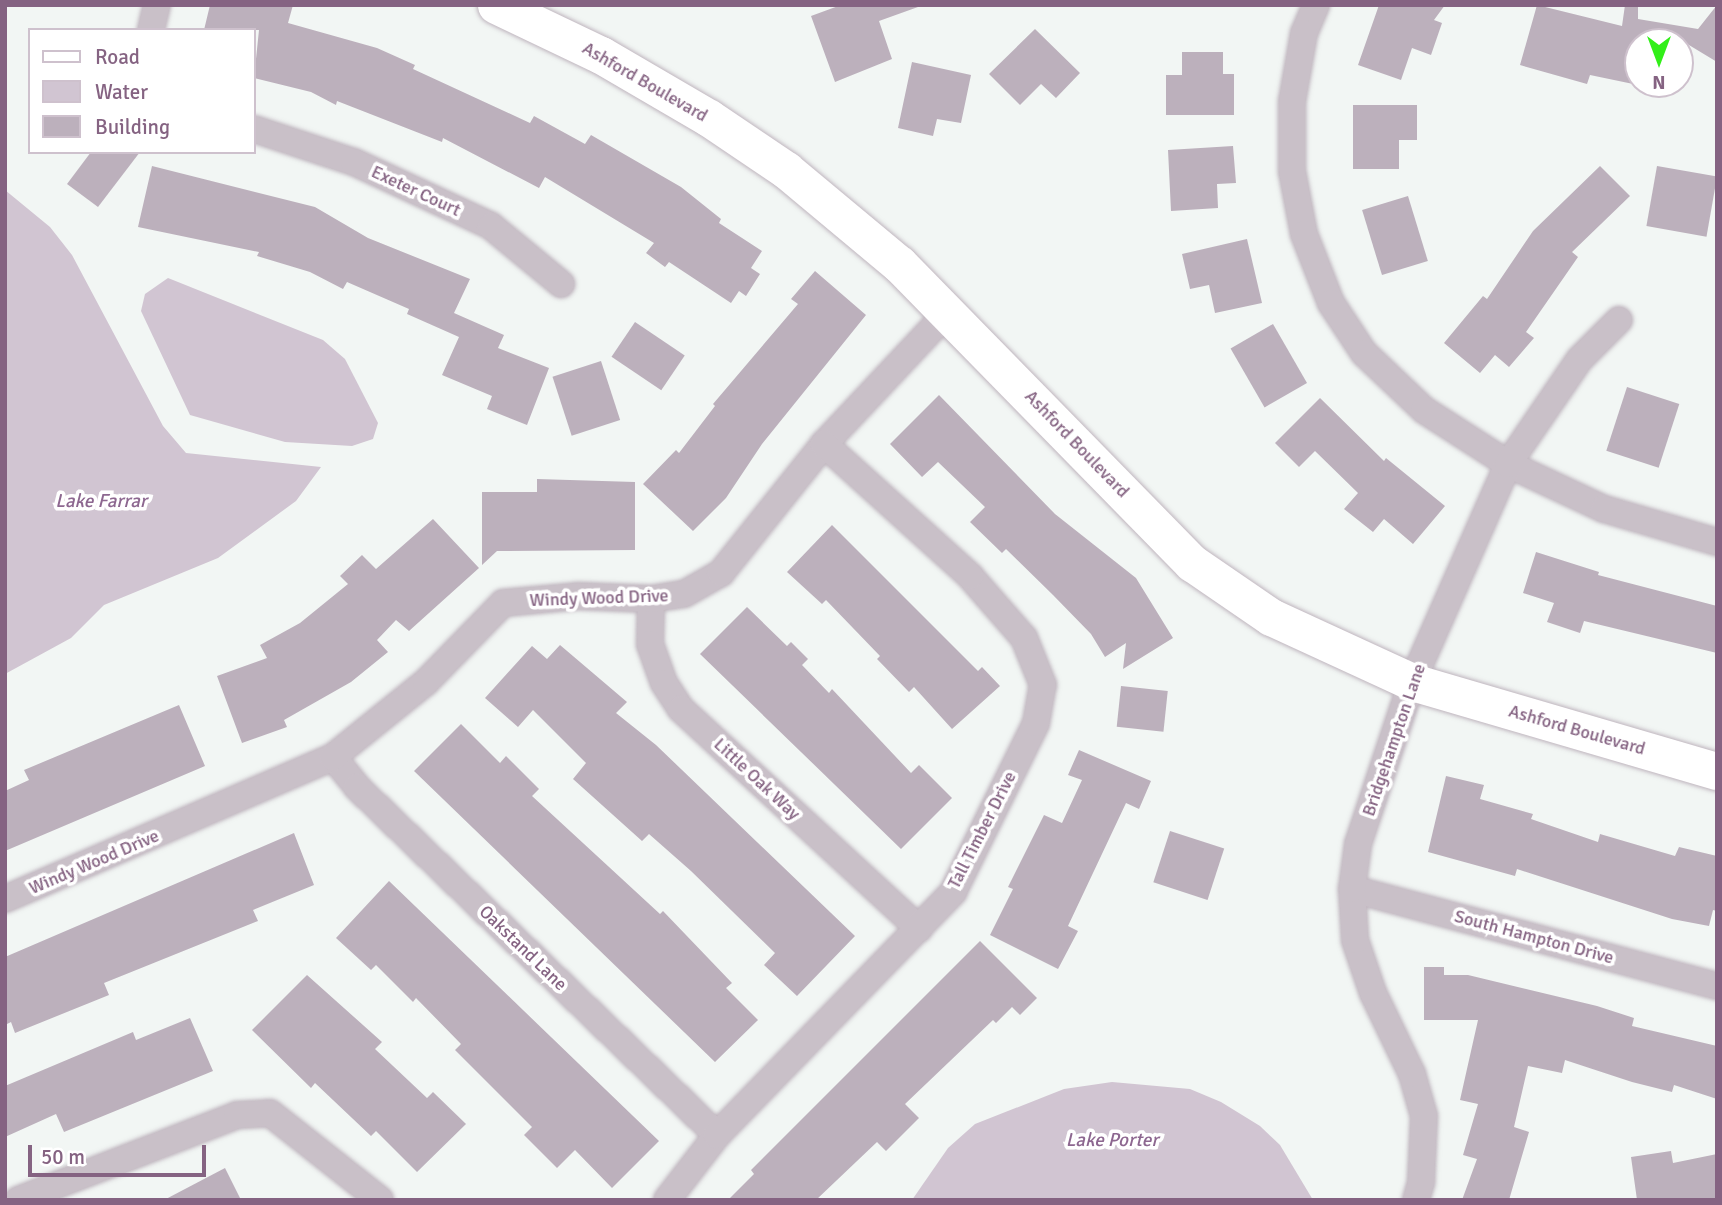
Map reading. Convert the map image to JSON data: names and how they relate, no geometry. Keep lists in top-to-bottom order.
{
  "streets": {
    "street": [
      "Ashford Boulevard",
      "Exeter Court",
      "Windy Wood Drive",
      "Bridgehampton Lane",
      "Little Oak Way",
      "Tall Timber Drive",
      "South Hampton Drive",
      "Oakstand Lane"
    ]
  },
  "crossings": [
    ["Ashford Boulevard", "Windy Wood Drive"],
    ["Ashford Boulevard", "Bridgehampton Lane"],
    ["Windy Wood Drive", "Little Oak Way"],
    ["Windy Wood Drive", "Tall Timber Drive"],
    ["Windy Wood Drive", "Oakstand Lane"],
    ["Bridgehampton Lane", "South Hampton Drive"],
    ["Little Oak Way", "Tall Timber Drive"],
    ["Tall Timber Drive", "Oakstand Lane"]
  ],
  "water": ["Lake Farrar", "Lake Porter"],
  "legend": ["Road", "Water", "Building"],
  "scale_bar": "50 m",
  "north": "bottom"
}
